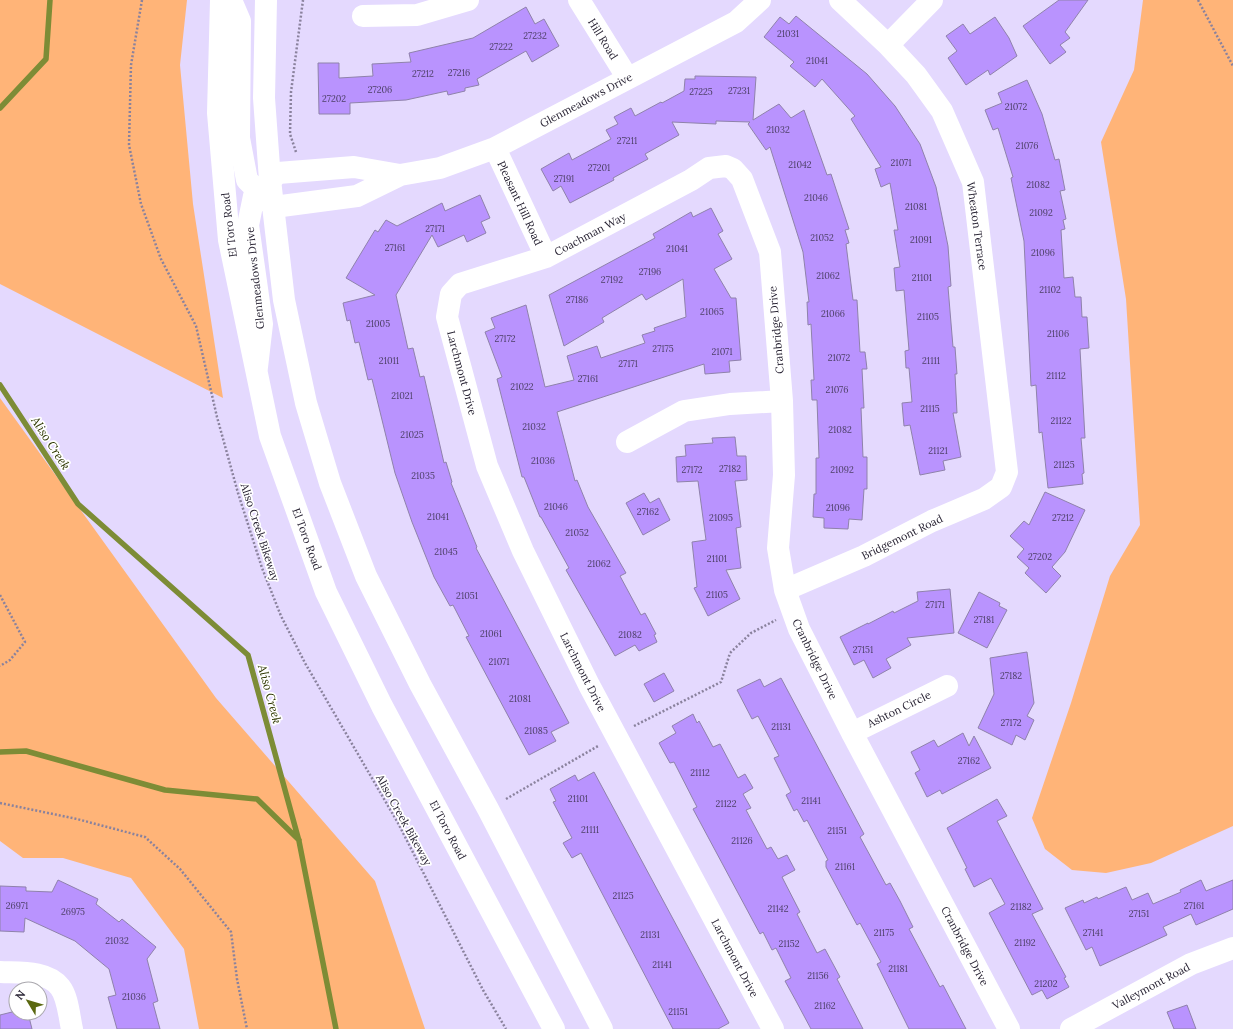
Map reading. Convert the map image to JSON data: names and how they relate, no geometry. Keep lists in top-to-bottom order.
{
  "streets": {
    "street": [
      "Hill Road",
      "Glenmeadows Drive",
      "Pleasant Hill Road",
      "El Toro Road",
      "Wheaton Terrace",
      "Coachman Way",
      "Cranbridge Drive",
      "Larchmont Drive",
      "Bridgemont Road",
      "Ashton Circle",
      "Valleymont Road"
    ],
    "path": ["Aliso Creek Bikeway"]
  },
  "crossings": [
    ["Hill Road", "Glenmeadows Drive"],
    ["Glenmeadows Drive", "Pleasant Hill Road"],
    ["Glenmeadows Drive", "El Toro Road"],
    ["Pleasant Hill Road", "Coachman Way"],
    ["Wheaton Terrace", "Bridgemont Road"],
    ["Coachman Way", "Cranbridge Drive"],
    ["Coachman Way", "Larchmont Drive"],
    ["Cranbridge Drive", "Bridgemont Road"],
    ["Cranbridge Drive", "Ashton Circle"]
  ],
  "water": ["Aliso Creek"],
  "house_numbers": [
    "21031",
    "27232",
    "27222",
    "21041",
    "27216",
    "27212",
    "27206",
    "27231",
    "27225",
    "27202",
    "21072",
    "21032",
    "27211",
    "21076",
    "21071",
    "21042",
    "27201",
    "27191",
    "21082",
    "21046",
    "21081",
    "21092",
    "27171",
    "21052",
    "21091",
    "27161",
    "21041",
    "21096",
    "27196",
    "21062",
    "21101",
    "27192",
    "21102",
    "27186",
    "21065",
    "21066",
    "21105",
    "21005",
    "21106",
    "27172",
    "27175",
    "21071",
    "21072",
    "21011",
    "21111",
    "27171",
    "21112",
    "27161",
    "21022",
    "21076",
    "21021",
    "21115",
    "21122",
    "21032",
    "21082",
    "21025",
    "21121",
    "21036",
    "21125",
    "27182",
    "27172",
    "21092",
    "21035",
    "21046",
    "21096",
    "27162",
    "21041",
    "21095",
    "27212",
    "21052",
    "21045",
    "27202",
    "21101",
    "21062",
    "21105",
    "21051",
    "27171",
    "27181",
    "21061",
    "21082",
    "27151",
    "21071",
    "27182",
    "21081",
    "27172",
    "21131",
    "21085",
    "27162",
    "21112",
    "21101",
    "21141",
    "21122",
    "21111",
    "21151",
    "21126",
    "21161",
    "21125",
    "26971",
    "27161",
    "21182",
    "21142",
    "26975",
    "27151",
    "21175",
    "27141",
    "21131",
    "21032",
    "21192",
    "21152",
    "21141",
    "21181",
    "21156",
    "21202",
    "21036",
    "21162",
    "21151"
  ],
  "north": "top left"
}
